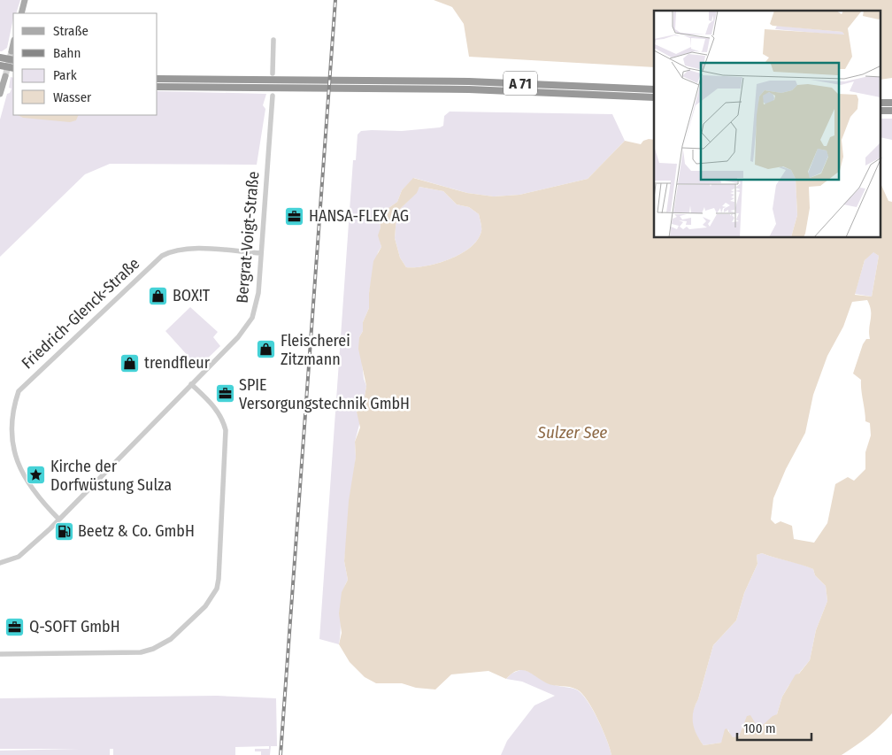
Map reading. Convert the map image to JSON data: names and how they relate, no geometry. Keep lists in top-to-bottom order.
{
  "streets": {
    "highway": ["A 71"],
    "street": ["Bergrat-Voigt-Straße", "Friedrich-Glenck-Straße"]
  },
  "crossings": [
    ["Bergrat-Voigt-Straße", "Friedrich-Glenck-Straße"]
  ],
  "water": ["Sulzer See"],
  "places": {
    "office": ["HANSA-FLEX AG", "SPIE Versorgungstechnik GmbH", "Q-SOFT GmbH"],
    "shop": ["BOX!T", "Fleischerei Zitzmann", "trendfleur"],
    "place": ["Kirche der Dorfwüstung Sulza"],
    "fuel station": ["Beetz & Co. GmbH"]
  },
  "legend": [
    "Straße",
    "Bahn",
    "Park",
    "Wasser"
  ],
  "scale_bar": "100 m"
}
